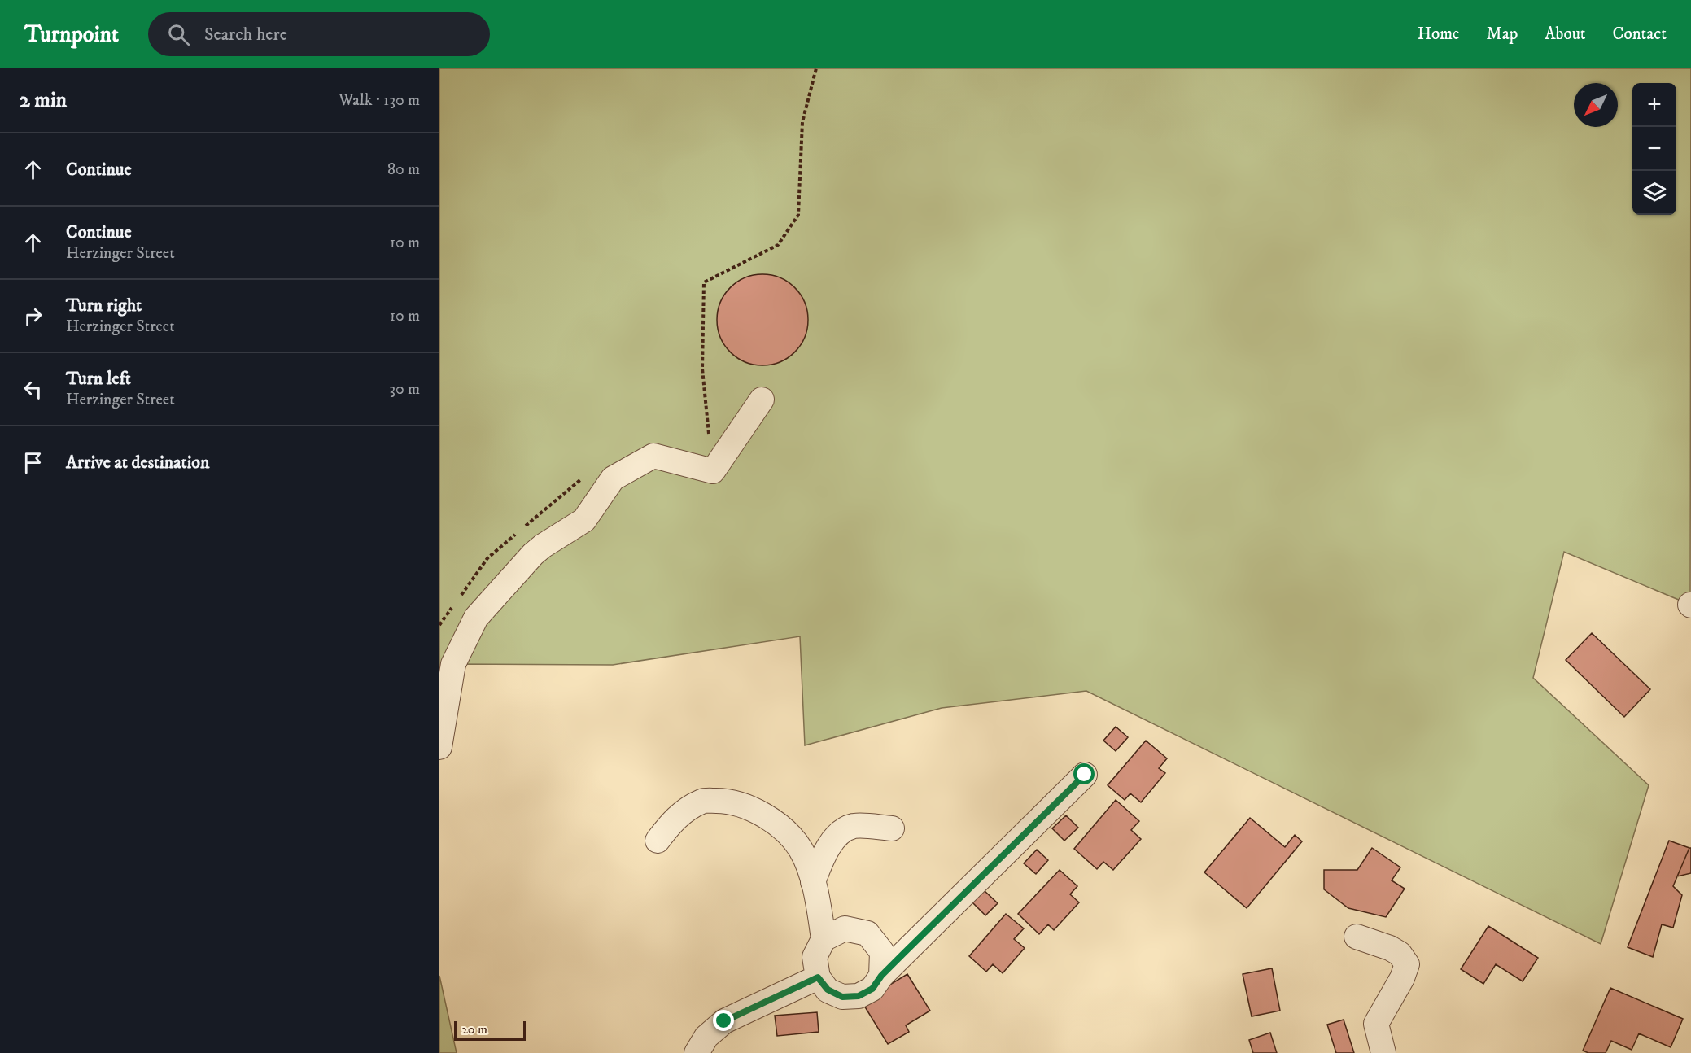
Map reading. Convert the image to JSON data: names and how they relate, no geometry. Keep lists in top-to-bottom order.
{
  "scale_bar": "20 m",
  "north": "bottom left",
  "page": {
    "header": "Turnpoint",
    "search": "Search here",
    "nav": [
      "Home",
      "Map",
      "About",
      "Contact"
    ],
    "heading": ["2 min", "Walk · 130 m"],
    "map_buttons": ["+", "−"],
    "list": [
      ["Continue", "80 m"],
      ["Continue", "Herzinger Street", "10 m"],
      ["Turn right", "Herzinger Street", "10 m"],
      ["Turn left", "Herzinger Street", "30 m"],
      "Arrive at destination"
    ],
    "scale": "20 m"
  }
}
